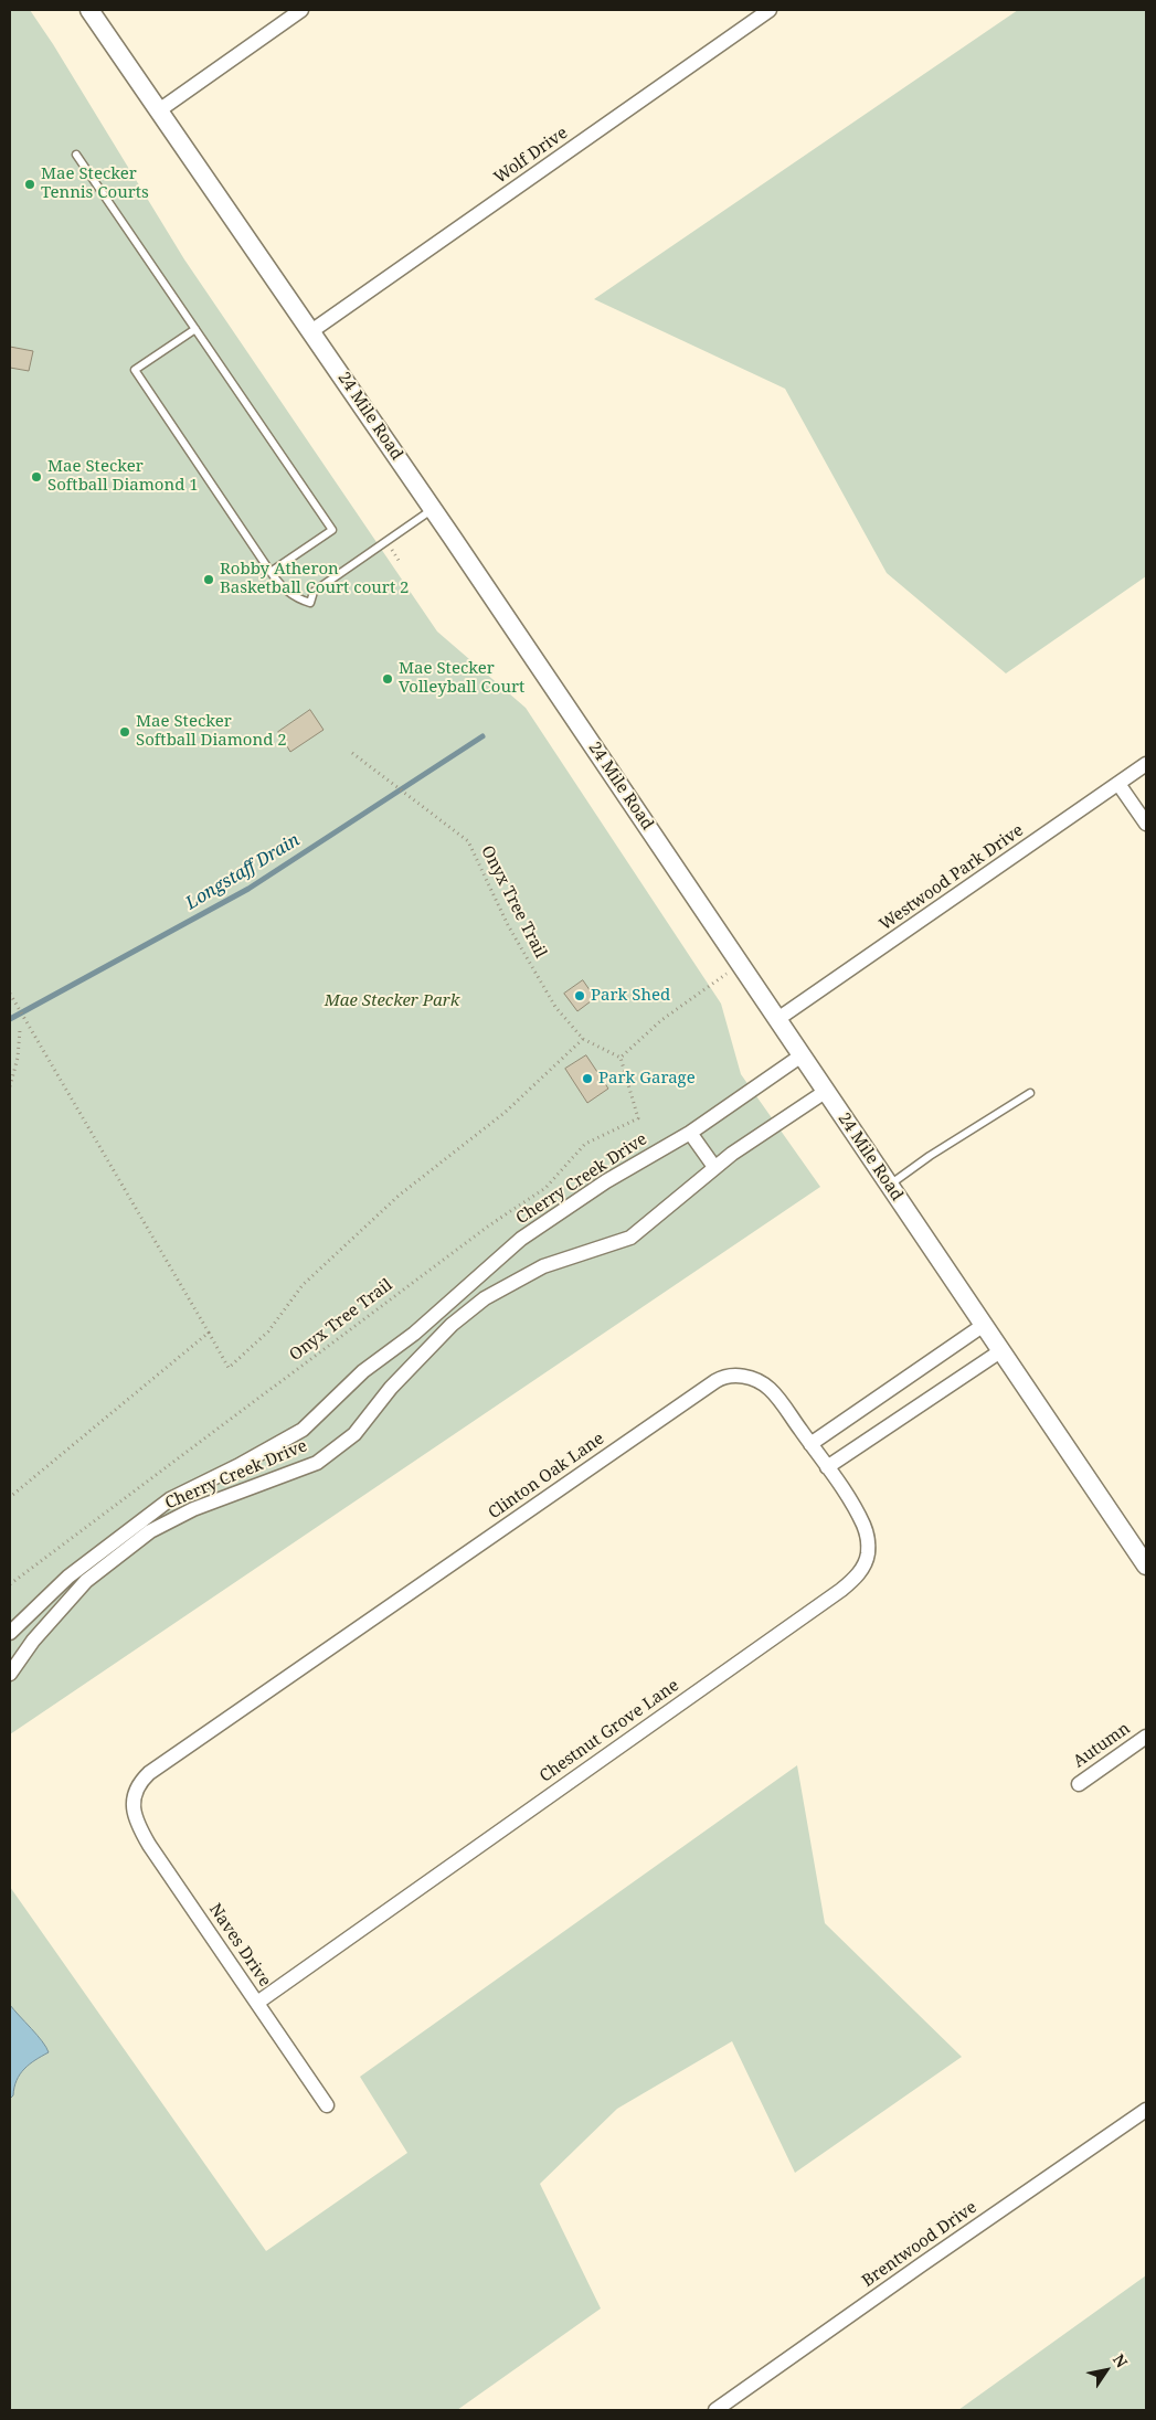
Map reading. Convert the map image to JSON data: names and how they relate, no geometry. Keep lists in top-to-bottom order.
{
  "streets": {
    "street": [
      "Wolf Drive",
      "24 Mile Road",
      "Westwood Park Drive",
      "Cherry Creek Drive",
      "Clinton Oak Lane",
      "Chestnut Grove Lane",
      "Autumn",
      "Naves Drive",
      "Brentwood Drive"
    ],
    "path": ["Onyx Tree Trail"]
  },
  "crossings": [
    ["Wolf Drive", "24 Mile Road"],
    ["24 Mile Road", "Westwood Park Drive"],
    ["24 Mile Road", "Cherry Creek Drive"],
    ["Clinton Oak Lane", "Chestnut Grove Lane"],
    ["Clinton Oak Lane", "Naves Drive"],
    ["Chestnut Grove Lane", "Naves Drive"]
  ],
  "water": ["Longstaff Drain"],
  "parks": ["Mae Stecker Park"],
  "places": [
    "Mae Stecker Tennis Courts",
    "Mae Stecker Softball Diamond 1",
    "Robby Atheron Basketball Court court 2",
    "Mae Stecker Volleyball Court",
    "Mae Stecker Softball Diamond 2",
    "Park Shed",
    "Park Garage"
  ],
  "north": "top right"
}
